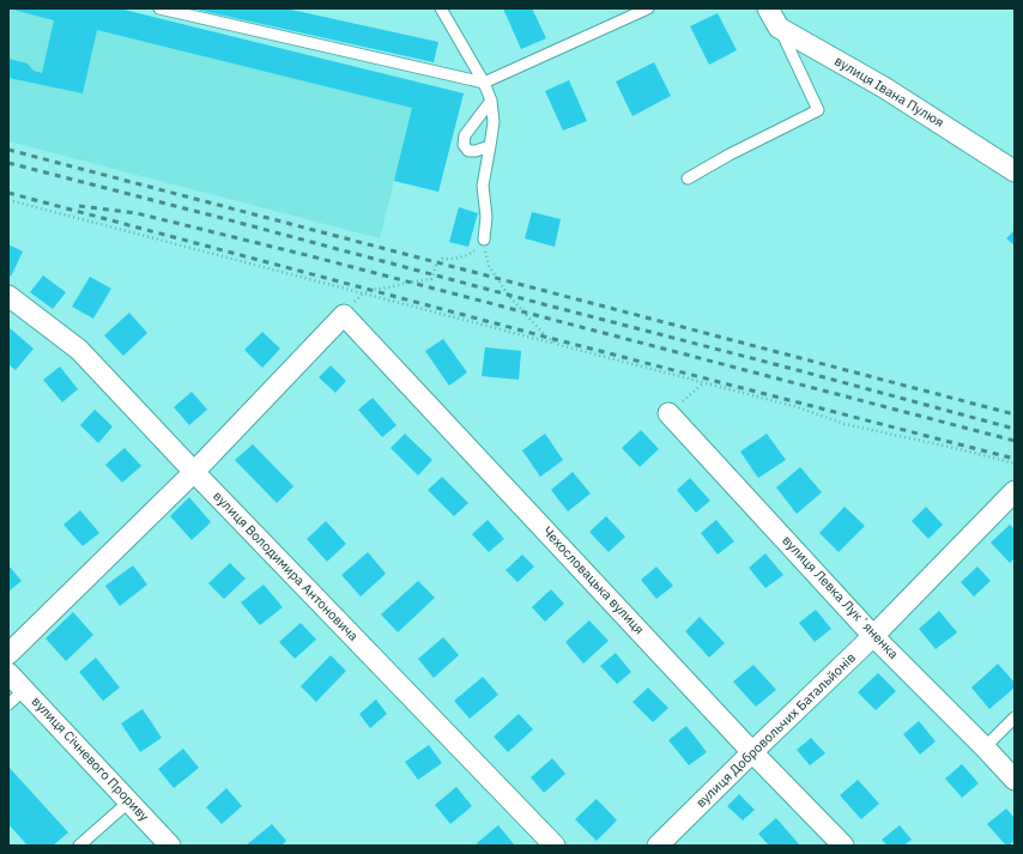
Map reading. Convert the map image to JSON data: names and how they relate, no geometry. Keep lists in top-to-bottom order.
{
  "streets": {
    "street": [
      "вулиця Івана Пулюя",
      "вулиця Володимира Антоновича",
      "Чехословацька вулиця",
      "вулиця Левка Лукʼяненка",
      "вулиця Добровольчих Батальйонів",
      "вулиця Січневого Прориву"
    ]
  },
  "crossings": [
    ["Чехословацька вулиця", "вулиця Добровольчих Батальйонів"],
    ["вулиця Левка Лукʼяненка", "вулиця Добровольчих Батальйонів"]
  ]
}
